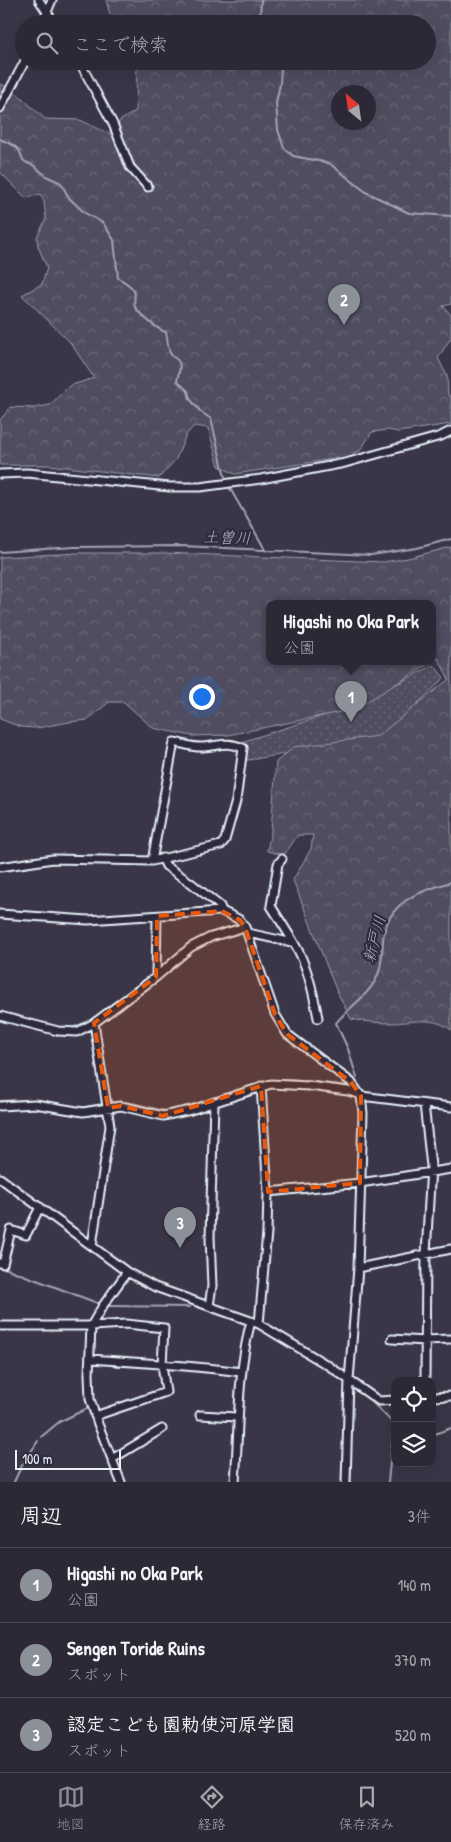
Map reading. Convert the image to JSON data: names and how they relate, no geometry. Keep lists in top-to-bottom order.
{
  "water": ["土曽川", "新戸川"],
  "scale_bar": "100 m",
  "north": "top left",
  "page": {
    "search": "ここで検索",
    "pins": ["2", "1", "3"],
    "popup": ["Higashi no Oka Park", "公園"],
    "scale": "100 m",
    "heading": ["周辺", "3件"],
    "list": [
      {
        "mark": "1",
        "name": "Higashi no Oka Park",
        "note": "公園",
        "value": "140 m"
      },
      {
        "mark": "2",
        "name": "Sengen Toride Ruins",
        "note": "スポット",
        "value": "370 m"
      },
      {
        "mark": "3",
        "name": "認定こども園勅使河原学園",
        "note": "スポット",
        "value": "520 m"
      }
    ],
    "nav": ["地図", "経路", "保存済み"]
  }
}
